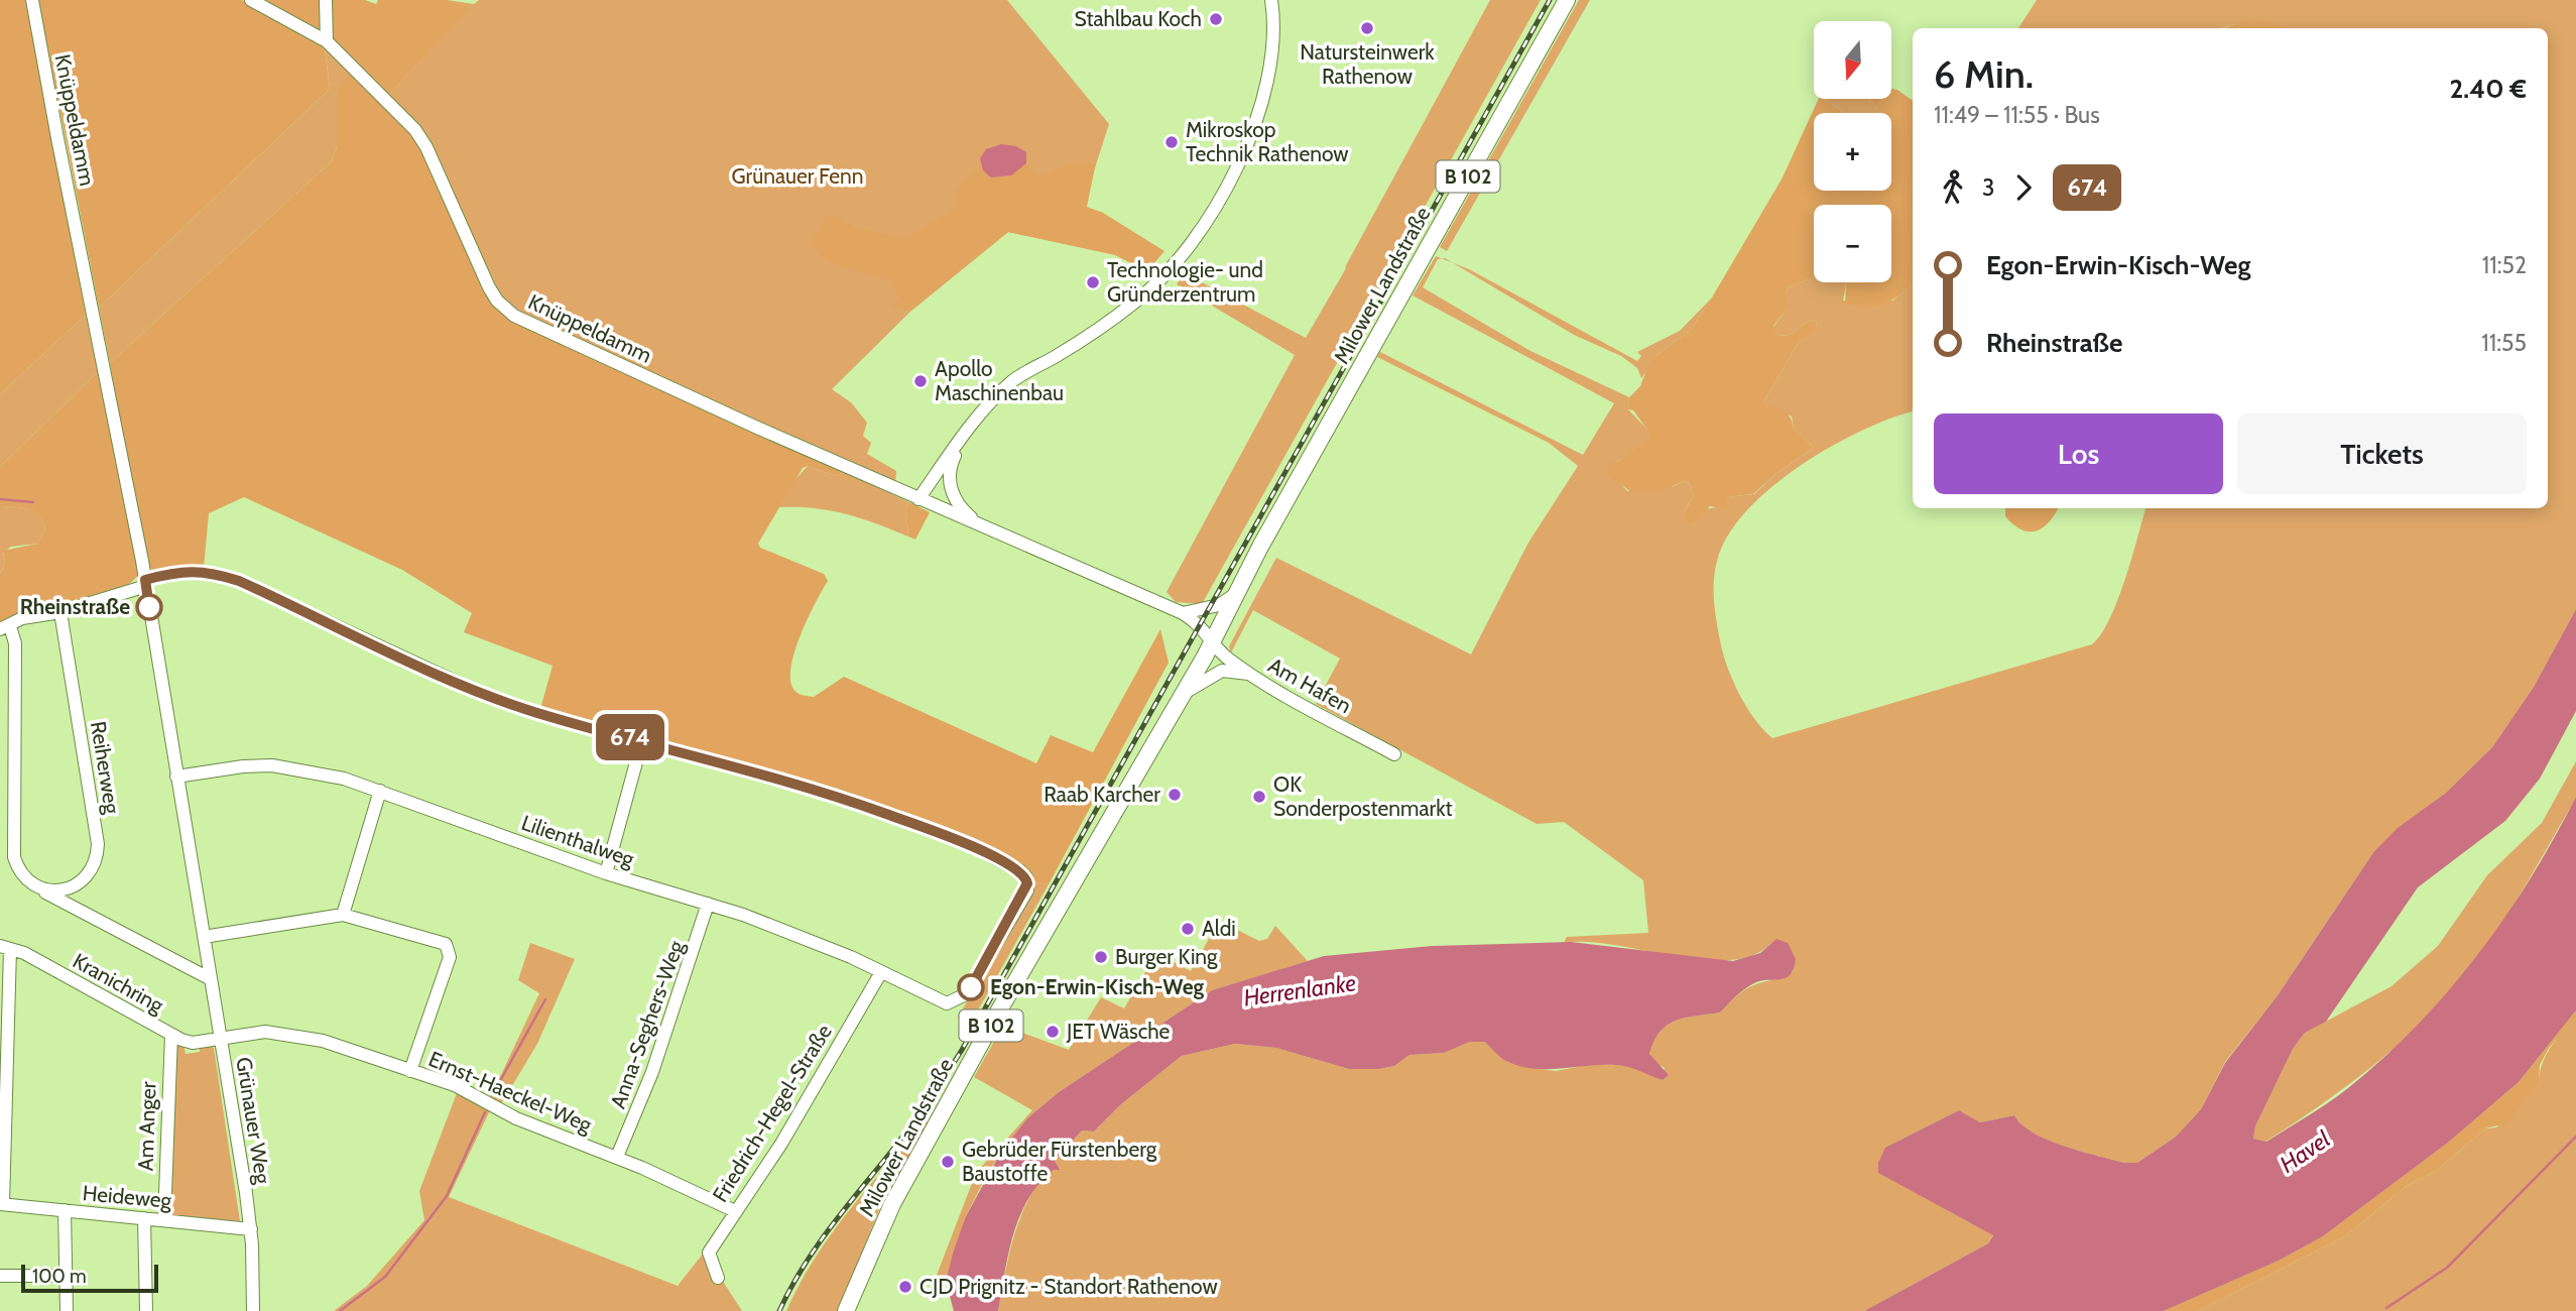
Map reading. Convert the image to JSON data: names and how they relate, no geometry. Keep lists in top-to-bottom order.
{
  "streets": {
    "main road": ["B 102", "Milower Landstraße"],
    "street": [
      "Knüppeldamm",
      "Am Hafen",
      "Reiherweg",
      "Lilienthalweg",
      "Kranichring",
      "Anna-Seghers-Weg",
      "Ernst-Haeckel-Weg",
      "Friedrich-Hegel-Straße",
      "Grünauer Weg",
      "Am Anger",
      "Heideweg"
    ]
  },
  "crossings": [
    ["Knüppeldamm", "Grünauer Weg"],
    ["Milower Landstraße", "Am Hafen"],
    ["Lilienthalweg", "Anna-Seghers-Weg"],
    ["Lilienthalweg", "Friedrich-Hegel-Straße"],
    ["Lilienthalweg", "Grünauer Weg"],
    ["Kranichring", "Ernst-Haeckel-Weg"],
    ["Kranichring", "Grünauer Weg"],
    ["Kranichring", "Am Anger"],
    ["Anna-Seghers-Weg", "Ernst-Haeckel-Weg"],
    ["Ernst-Haeckel-Weg", "Friedrich-Hegel-Straße"],
    ["Ernst-Haeckel-Weg", "Grünauer Weg"],
    ["Grünauer Weg", "Heideweg"],
    ["Am Anger", "Heideweg"]
  ],
  "water": ["Herrenlanke", "Havel"],
  "parks": ["Grünauer Fenn"],
  "places": [
    "Stahlbau Koch",
    "Natursteinwerk Rathenow",
    "Mikroskop Technik Rathenow",
    "Technologie- und Gründerzentrum",
    "Apollo Maschinenbau",
    "Rheinstraße",
    "Raab Karcher",
    "OK Sonderpostenmarkt",
    "Aldi",
    "Burger King",
    "Egon-Erwin-Kisch-Weg",
    "JET Wäsche",
    "Gebrüder Fürstenberg Baustoffe",
    "CJD Prignitz - Standort Rathenow"
  ],
  "lines": ["bus line 674"],
  "scale_bar": "100 m",
  "north": "bottom",
  "page": {
    "on_map": "674",
    "map_buttons": ["+", "−"],
    "heading": ["6 Min.", "11:49 – 11:55 · Bus", "2.40 €"],
    "legs": ["3", "674"],
    "list": [
      {
        "name": "Egon-Erwin-Kisch-Weg",
        "value": "11:52"
      },
      {
        "name": "Rheinstraße",
        "value": "11:55"
      }
    ],
    "buttons": ["Los", "Tickets"],
    "scale": "100 m"
  }
}
